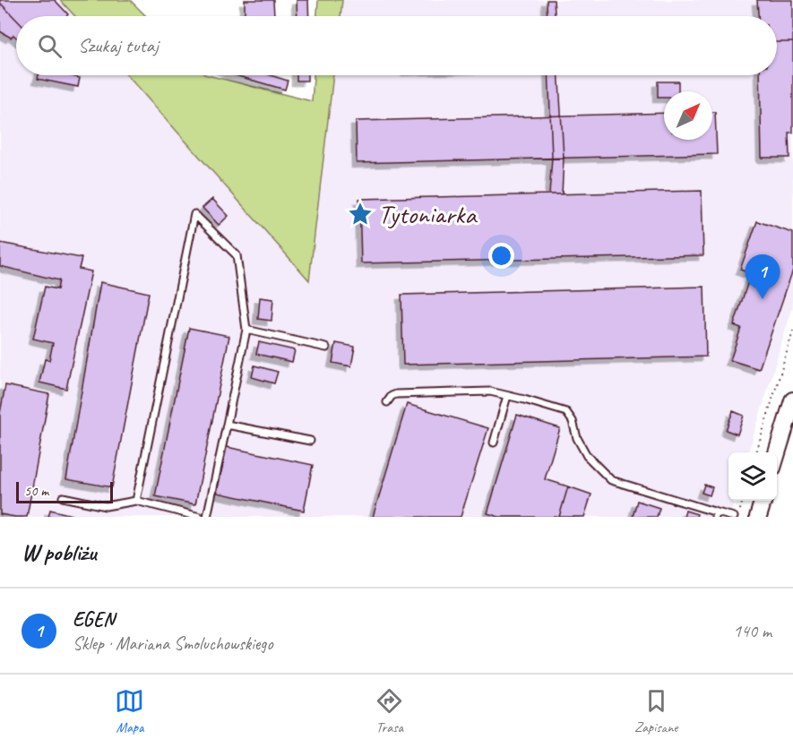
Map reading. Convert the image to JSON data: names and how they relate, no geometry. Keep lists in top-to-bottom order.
{
  "places": {
    "place": ["Tytoniarka"]
  },
  "scale_bar": "50 m",
  "north": "top right",
  "page": {
    "search": "Szukaj tutaj",
    "pins": "1",
    "scale": "50 m",
    "heading": "W pobliżu",
    "list": [
      {
        "mark": "1",
        "name": "EGEN",
        "note": "Sklep · Mariana Smoluchowskiego",
        "value": "140 m"
      }
    ],
    "nav": ["Mapa", "Trasa", "Zapisane"]
  }
}
